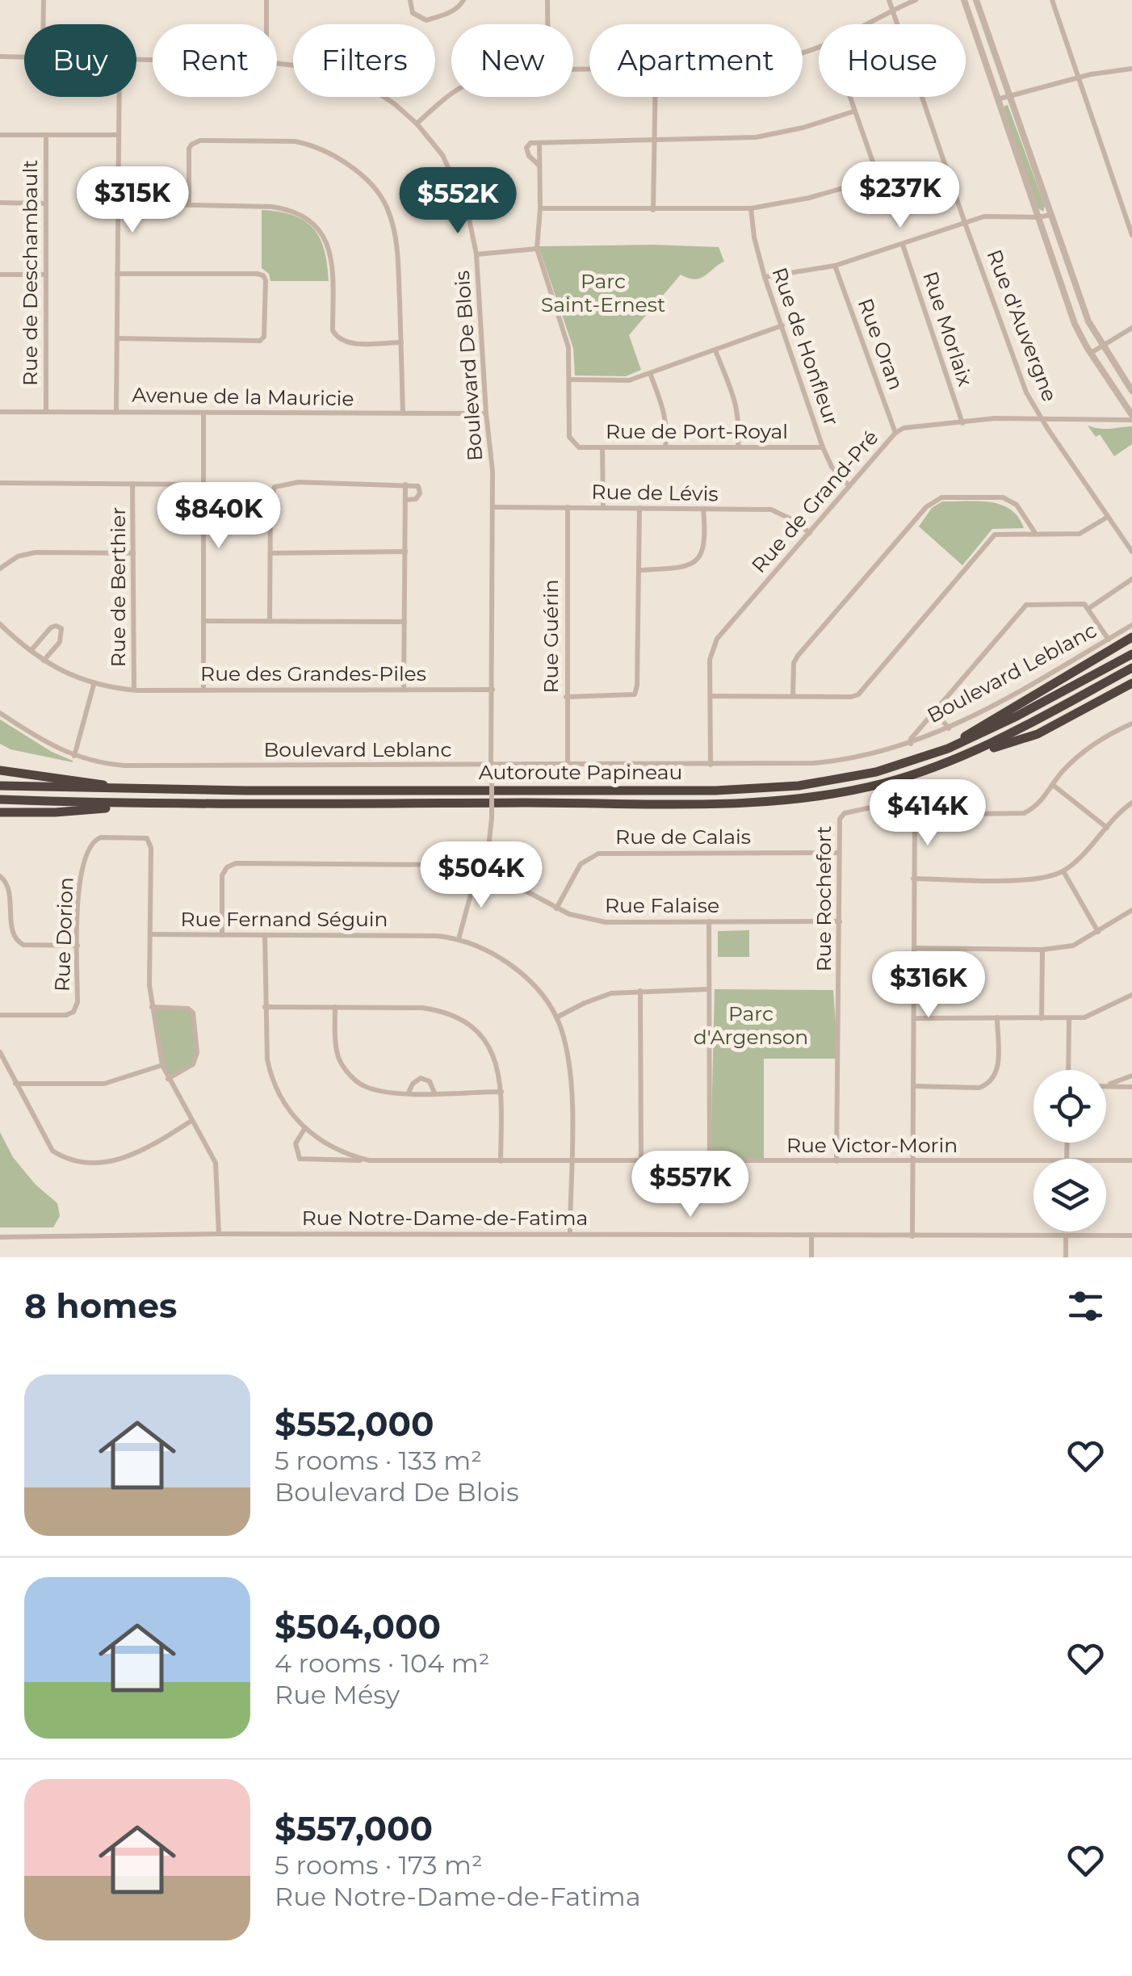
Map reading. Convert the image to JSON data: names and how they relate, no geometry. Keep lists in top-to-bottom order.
{
  "streets": {
    "highway": ["Autoroute Papineau"],
    "street": [
      "Rue de Deschambault",
      "Rue d'Auvergne",
      "Rue Morlaix",
      "Rue Oran",
      "Rue de Honfleur",
      "Boulevard De Blois",
      "Avenue de la Mauricie",
      "Rue de Port-Royal",
      "Rue de Lévis",
      "Rue de Grand-Pré",
      "Rue de Berthier",
      "Rue Guérin",
      "Boulevard Leblanc",
      "Rue des Grandes-Piles",
      "Rue de Calais",
      "Rue Rochefort",
      "Rue Falaise",
      "Rue Fernand Séguin",
      "Rue Dorion",
      "Rue Victor-Morin",
      "Rue Notre-Dame-de-Fatima"
    ]
  },
  "crossings": [
    ["Rue de Deschambault", "Avenue de la Mauricie"],
    ["Rue d'Auvergne", "Rue de Grand-Pré"],
    ["Rue Morlaix", "Rue de Grand-Pré"],
    ["Rue Oran", "Rue de Grand-Pré"],
    ["Rue de Honfleur", "Rue de Port-Royal"],
    ["Rue de Honfleur", "Rue de Grand-Pré"],
    ["Boulevard De Blois", "Avenue de la Mauricie"],
    ["Boulevard De Blois", "Rue de Lévis"],
    ["Boulevard De Blois", "Boulevard Leblanc"],
    ["Boulevard De Blois", "Rue des Grandes-Piles"],
    ["Boulevard De Blois", "Rue Falaise"],
    ["Boulevard De Blois", "Rue Fernand Séguin"],
    ["Rue de Lévis", "Rue de Grand-Pré"],
    ["Rue de Lévis", "Rue Guérin"],
    ["Rue de Grand-Pré", "Boulevard Leblanc"],
    ["Rue de Berthier", "Rue des Grandes-Piles"],
    ["Rue Guérin", "Boulevard Leblanc"],
    ["Rue de Calais", "Rue Rochefort"],
    ["Rue de Calais", "Rue Falaise"],
    ["Rue Rochefort", "Rue Falaise"],
    ["Rue Rochefort", "Rue Victor-Morin"],
    ["Rue Falaise", "Rue Fernand Séguin"],
    ["Rue Fernand Séguin", "Rue Dorion"],
    ["Rue Fernand Séguin", "Rue Victor-Morin"],
    ["Rue Fernand Séguin", "Rue Notre-Dame-de-Fatima"]
  ],
  "parks": ["Parc Saint-Ernest", "Parc d'Argenson"],
  "page": {
    "chip": [
      "Buy",
      "Rent",
      "Filters",
      "New",
      "Apartment",
      "House"
    ],
    "price": [
      "$237K",
      "$315K",
      "$552K",
      "$840K",
      "$414K",
      "$504K",
      "$316K",
      "$557K"
    ],
    "heading": "8 homes",
    "list": [
      {
        "name": "$552,000",
        "note": "5 rooms · 133 m² · Boulevard De Blois"
      },
      {
        "name": "$504,000",
        "note": "4 rooms · 104 m² · Rue Mésy"
      },
      {
        "name": "$557,000",
        "note": "5 rooms · 173 m² · Rue Notre-Dame-de-Fatima"
      }
    ]
  }
}
